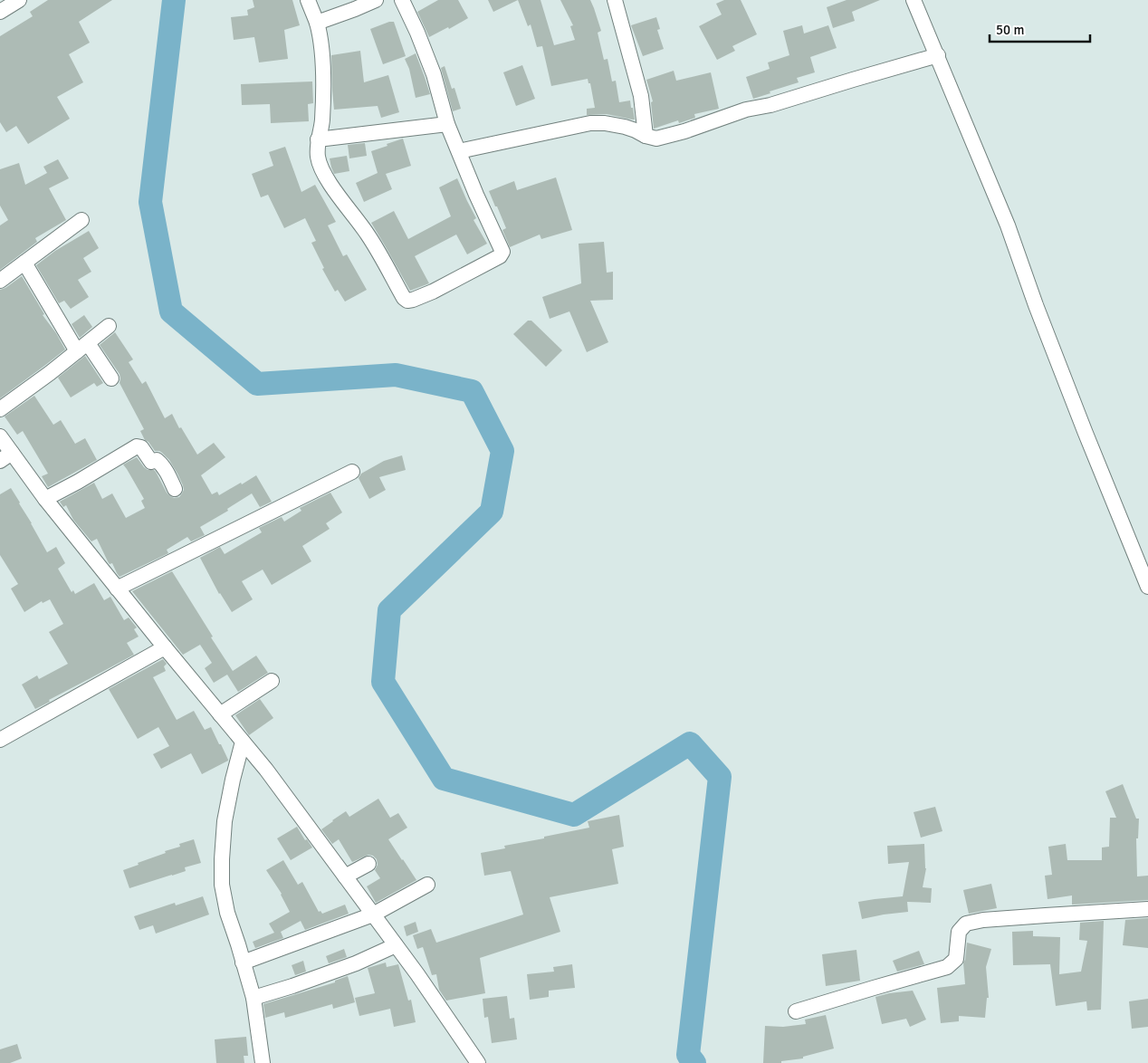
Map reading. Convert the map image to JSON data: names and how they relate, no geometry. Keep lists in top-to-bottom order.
{
  "scale_bar": "50 m"
}
